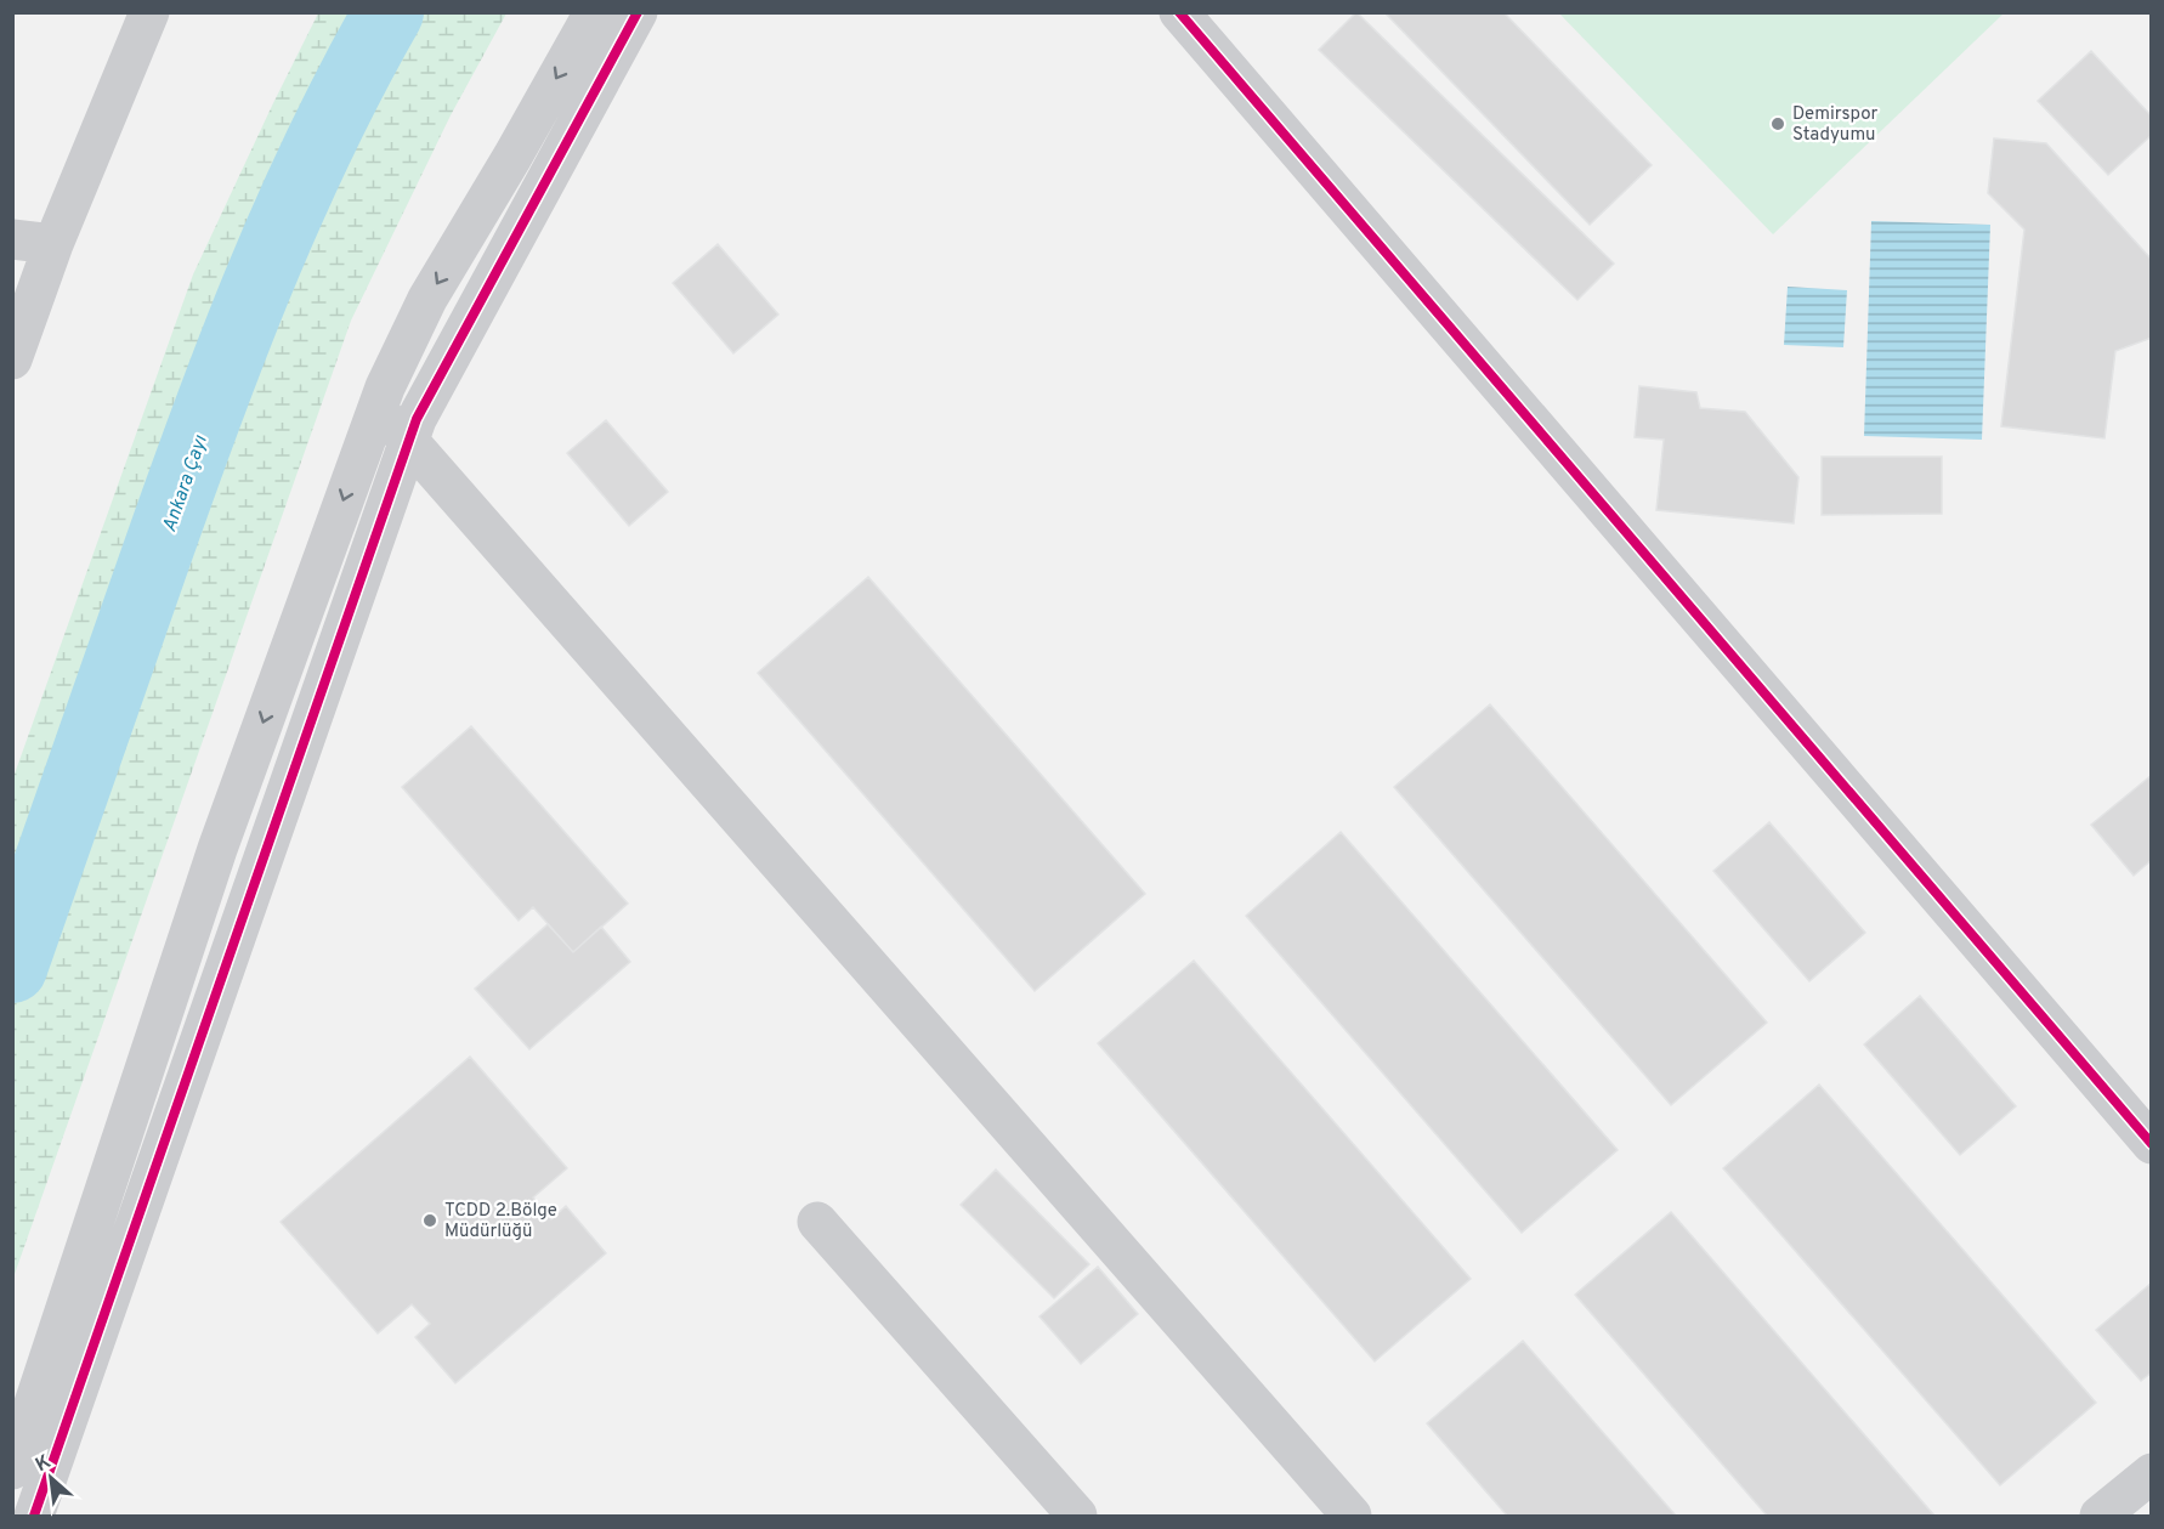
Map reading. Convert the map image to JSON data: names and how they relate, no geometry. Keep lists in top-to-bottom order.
{
  "water": ["Ankara Çayı"],
  "places": ["Demirspor Stadyumu", "TCDD 2.Bölge Müdürlüğü"],
  "north": "top left"
}
